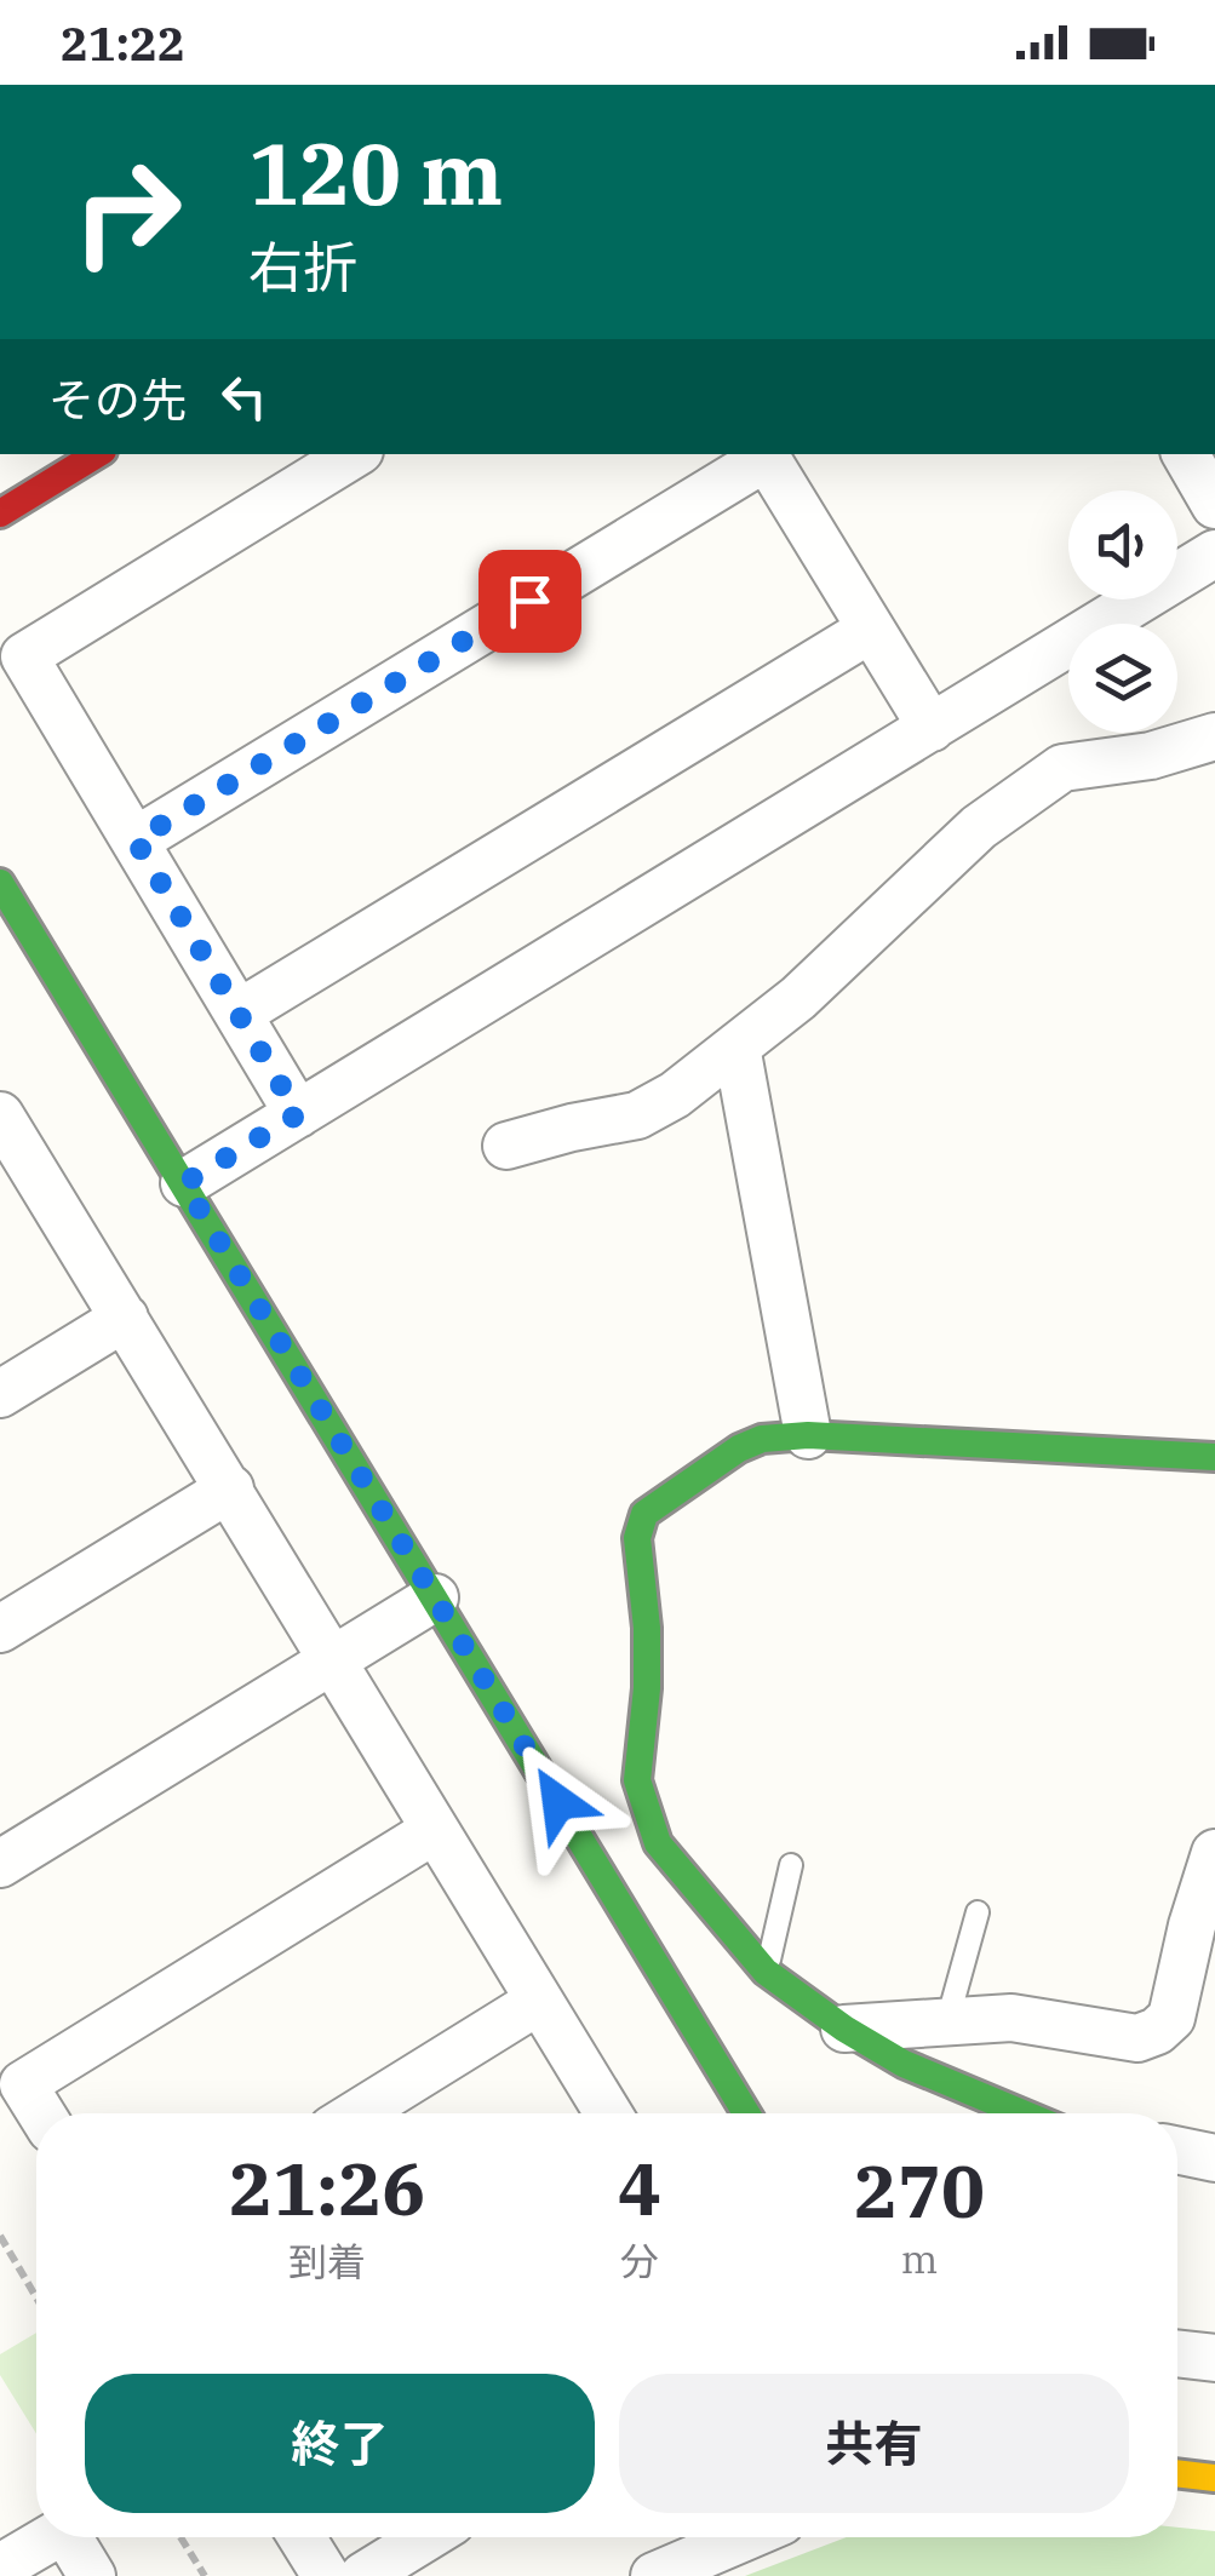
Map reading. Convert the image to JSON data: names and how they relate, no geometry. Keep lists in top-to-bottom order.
{
  "page": {
    "status": "21:22",
    "turn": ["120 m", "右折"],
    "then": "その先",
    "eta": [
      "21:26",
      "到着",
      "4",
      "分",
      "270",
      "m"
    ],
    "buttons": ["終了", "共有"]
  }
}
